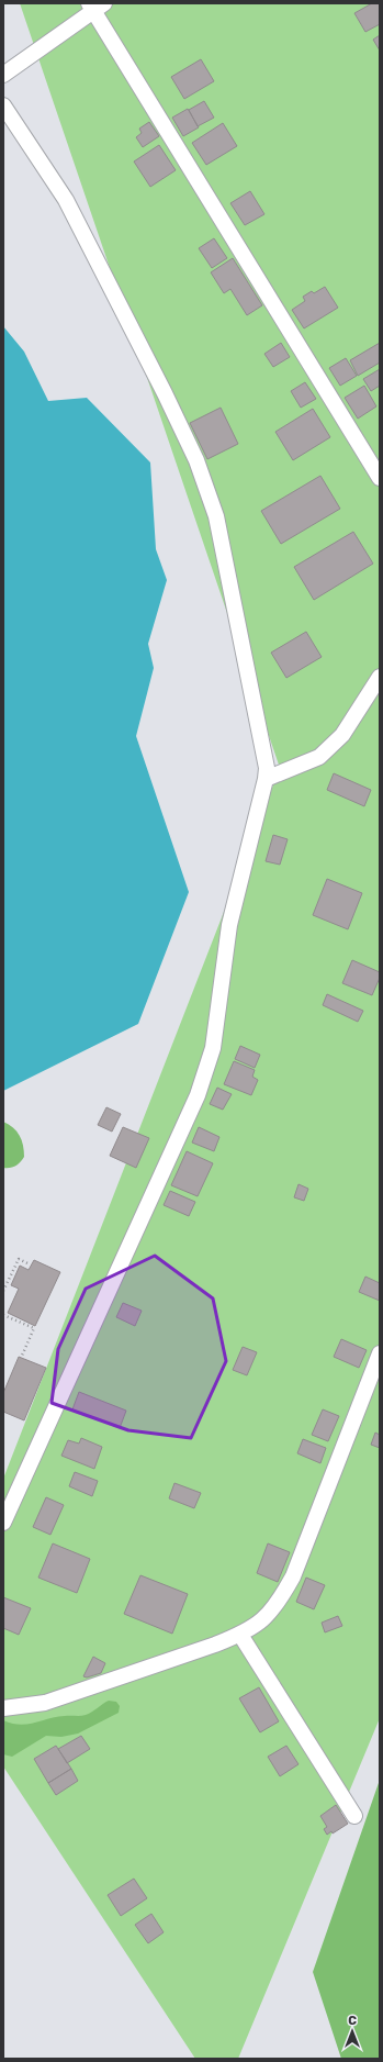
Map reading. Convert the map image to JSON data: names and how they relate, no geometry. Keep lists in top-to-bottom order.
{
  "north": "top"
}
